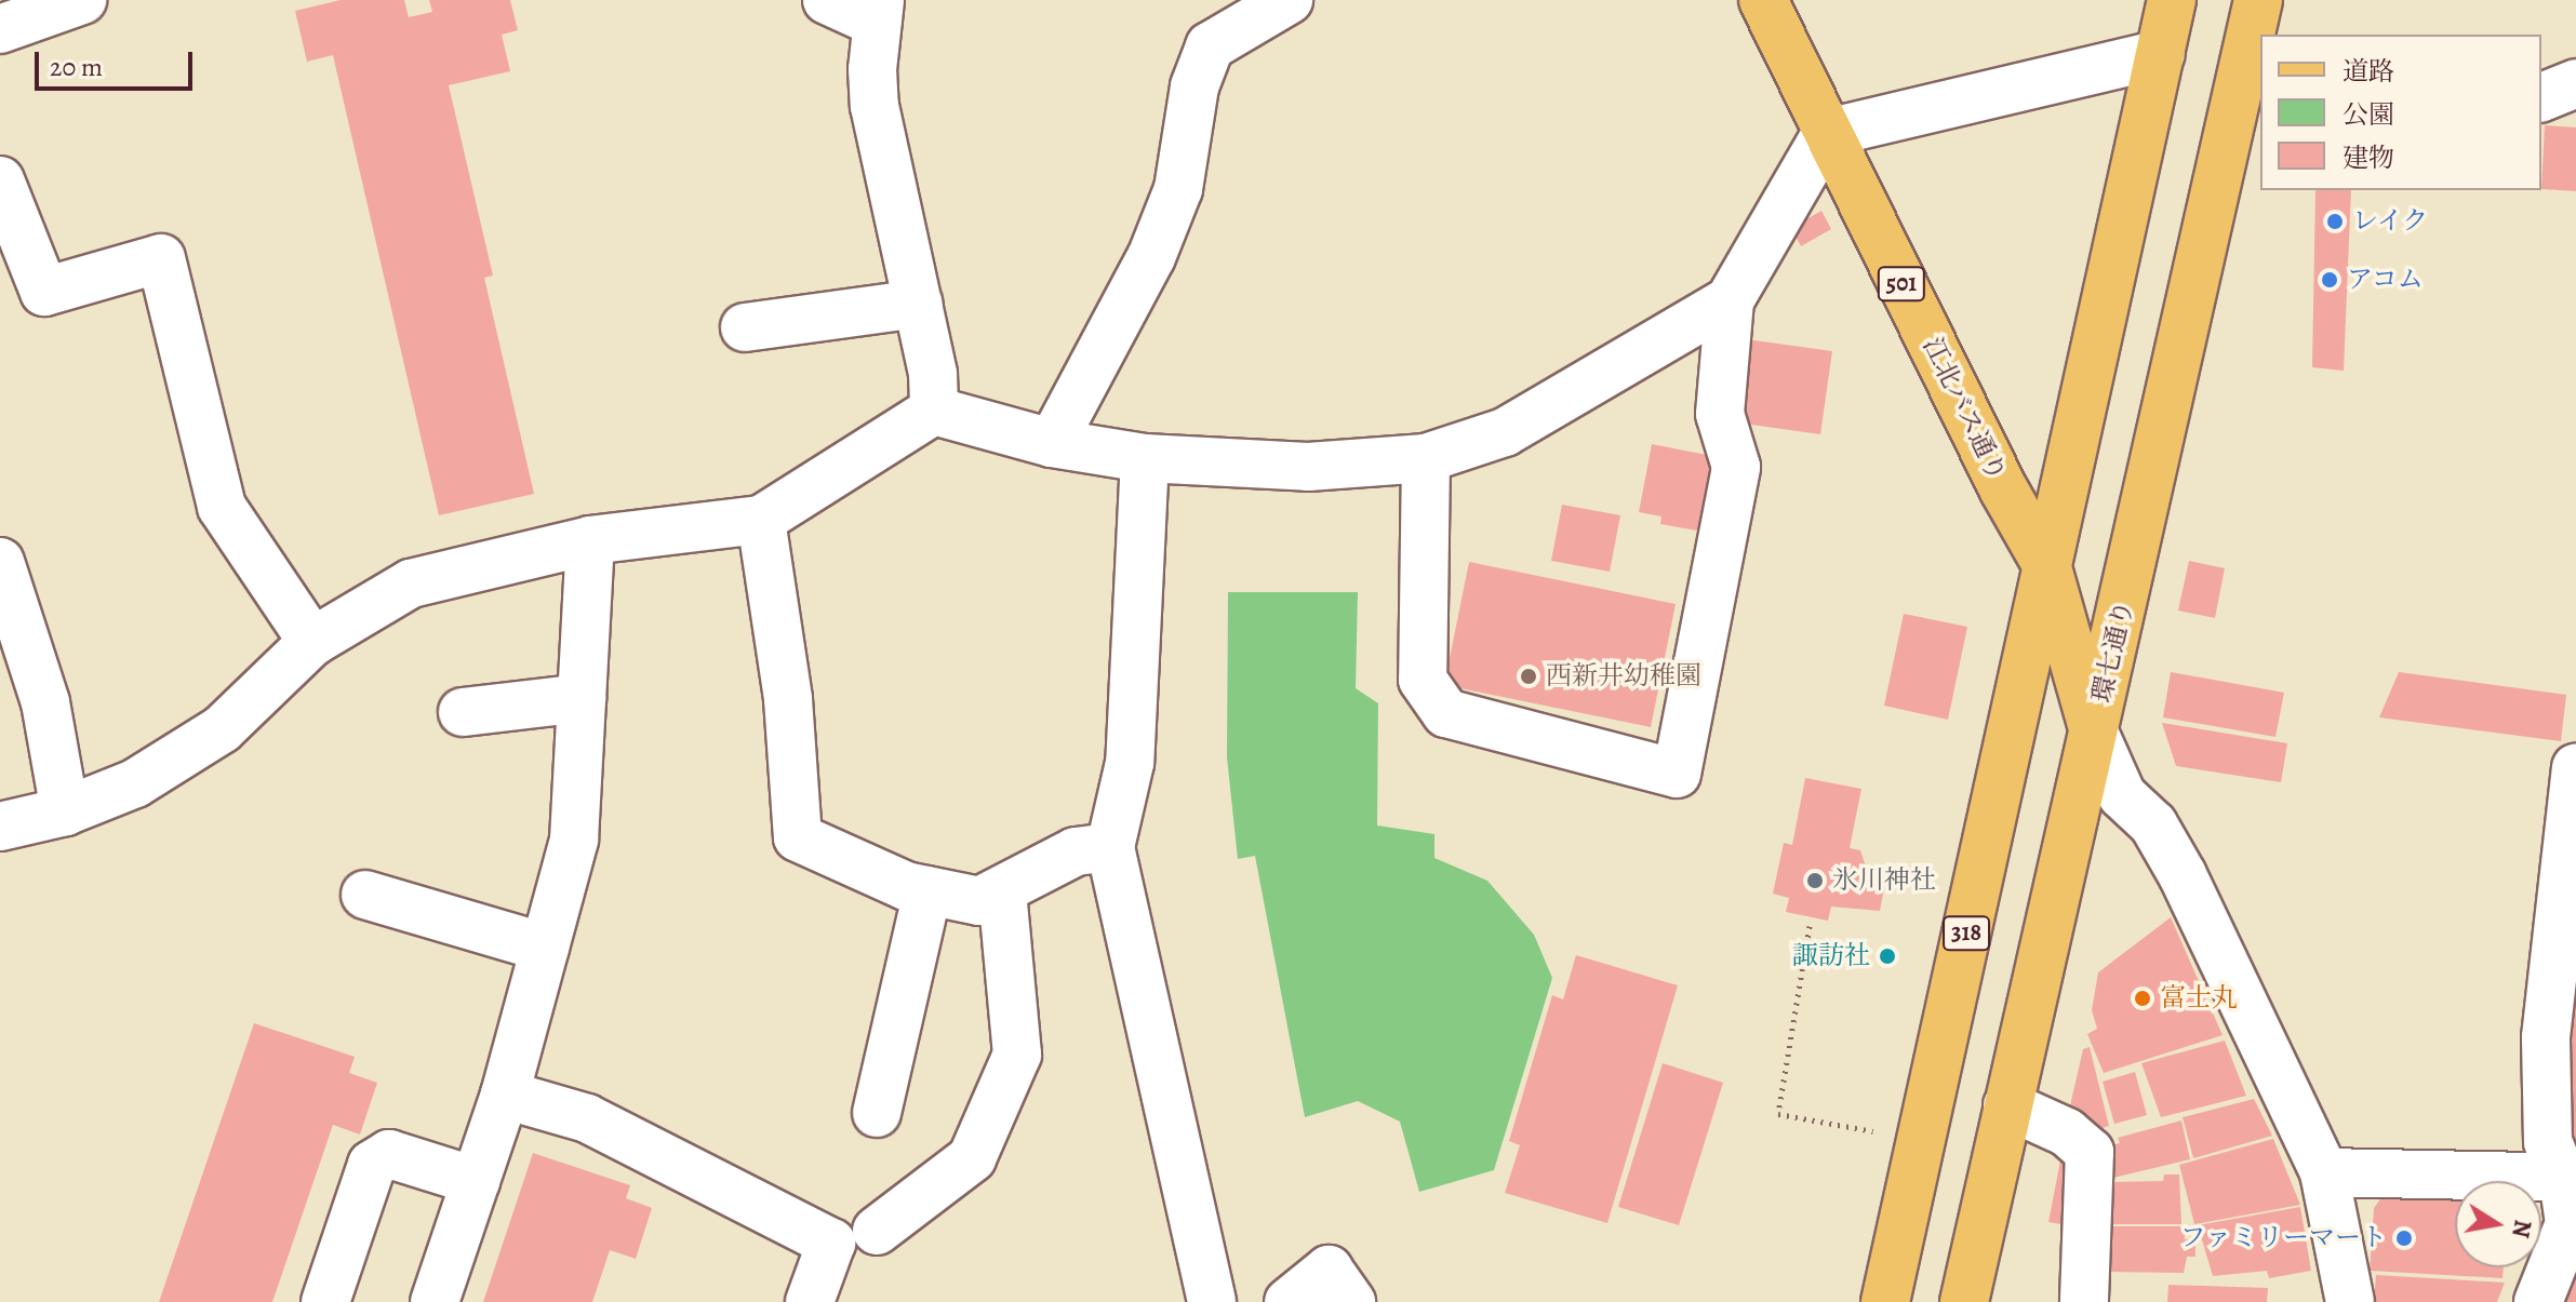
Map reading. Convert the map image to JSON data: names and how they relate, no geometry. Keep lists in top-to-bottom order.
{
  "streets": {
    "main road": [
      "501",
      "江北バス通り",
      "環七通り",
      "318"
    ]
  },
  "crossings": [
    ["江北バス通り", "環七通り"],
    ["江北バス通り", "318"]
  ],
  "places": [
    "レイク",
    "アコム",
    "西新井幼稚園",
    "氷川神社",
    "諏訪社",
    "富士丸",
    "ファミリーマート"
  ],
  "legend": ["道路", "公園", "建物"],
  "scale_bar": "20 m",
  "north": "right"
}
